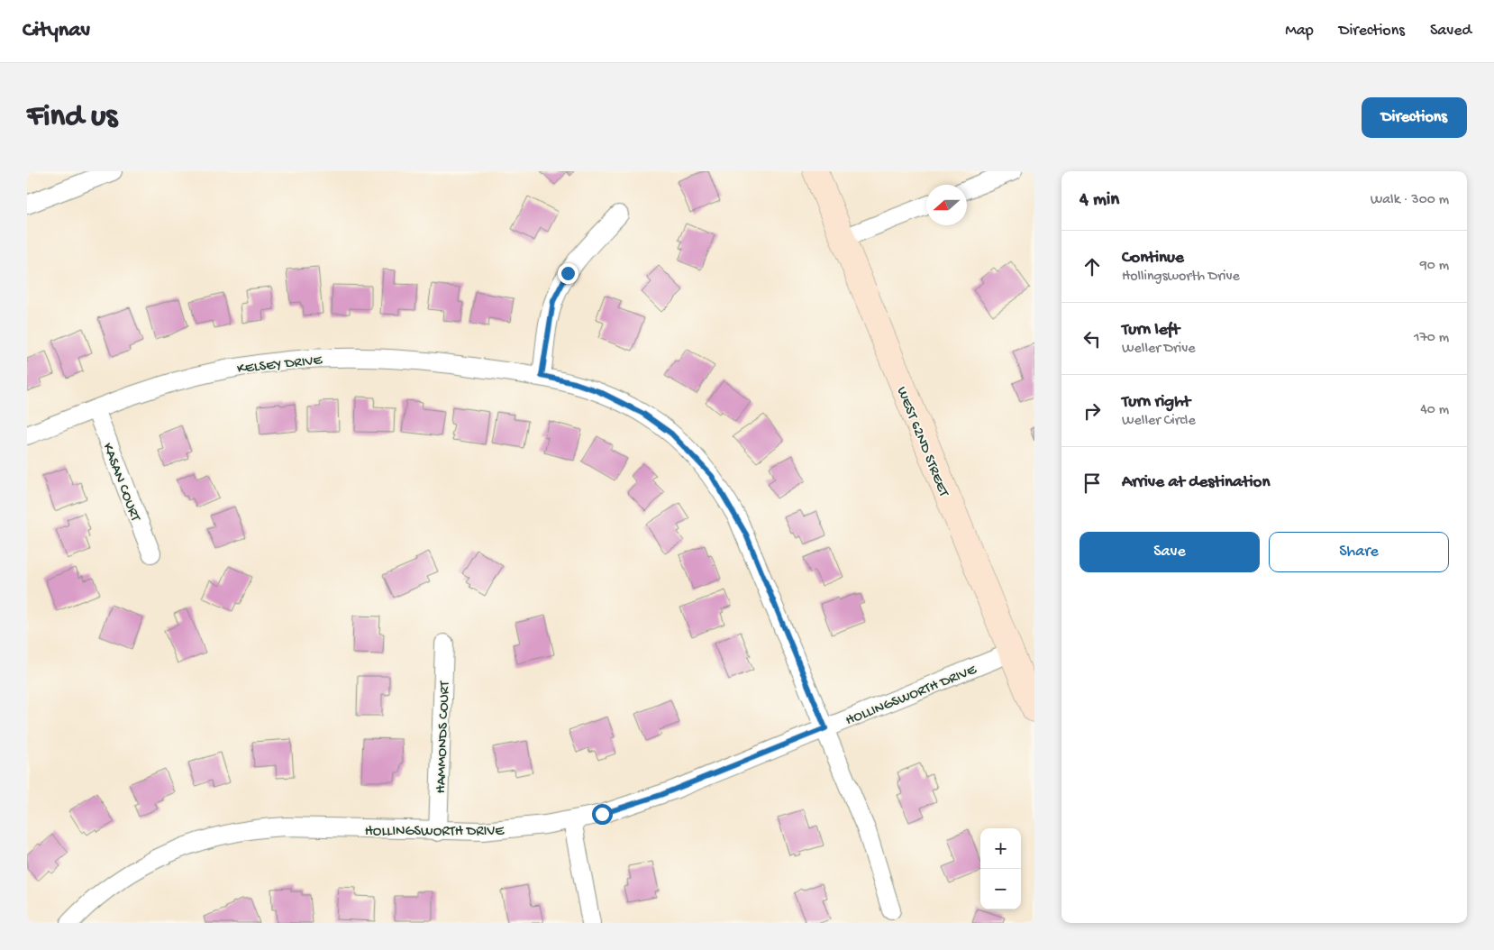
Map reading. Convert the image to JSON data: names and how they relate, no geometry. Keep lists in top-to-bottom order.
{
  "streets": {
    "street": [
      "KELSEY DRIVE",
      "WEST 62ND STREET",
      "KASAN COURT",
      "HOLLINGSWORTH DRIVE",
      "HAMMONDS COURT"
    ]
  },
  "crossings": [
    ["KELSEY DRIVE", "KASAN COURT"],
    ["KELSEY DRIVE", "HOLLINGSWORTH DRIVE"],
    ["WEST 62ND STREET", "HOLLINGSWORTH DRIVE"],
    ["HOLLINGSWORTH DRIVE", "HAMMONDS COURT"]
  ],
  "north": "left",
  "page": {
    "header": "Citynav",
    "nav": ["Map", "Directions", "Saved"],
    "buttons": [
      "Directions",
      ["Save", "Share"]
    ],
    "title": "Find us",
    "heading": ["4 min", "Walk · 300 m"],
    "list": [
      ["Continue", "Hollingsworth Drive", "90 m"],
      ["Turn left", "Weller Drive", "170 m"],
      ["Turn right", "Weller Circle", "40 m"],
      "Arrive at destination"
    ],
    "map_buttons": ["+", "−"]
  }
}
